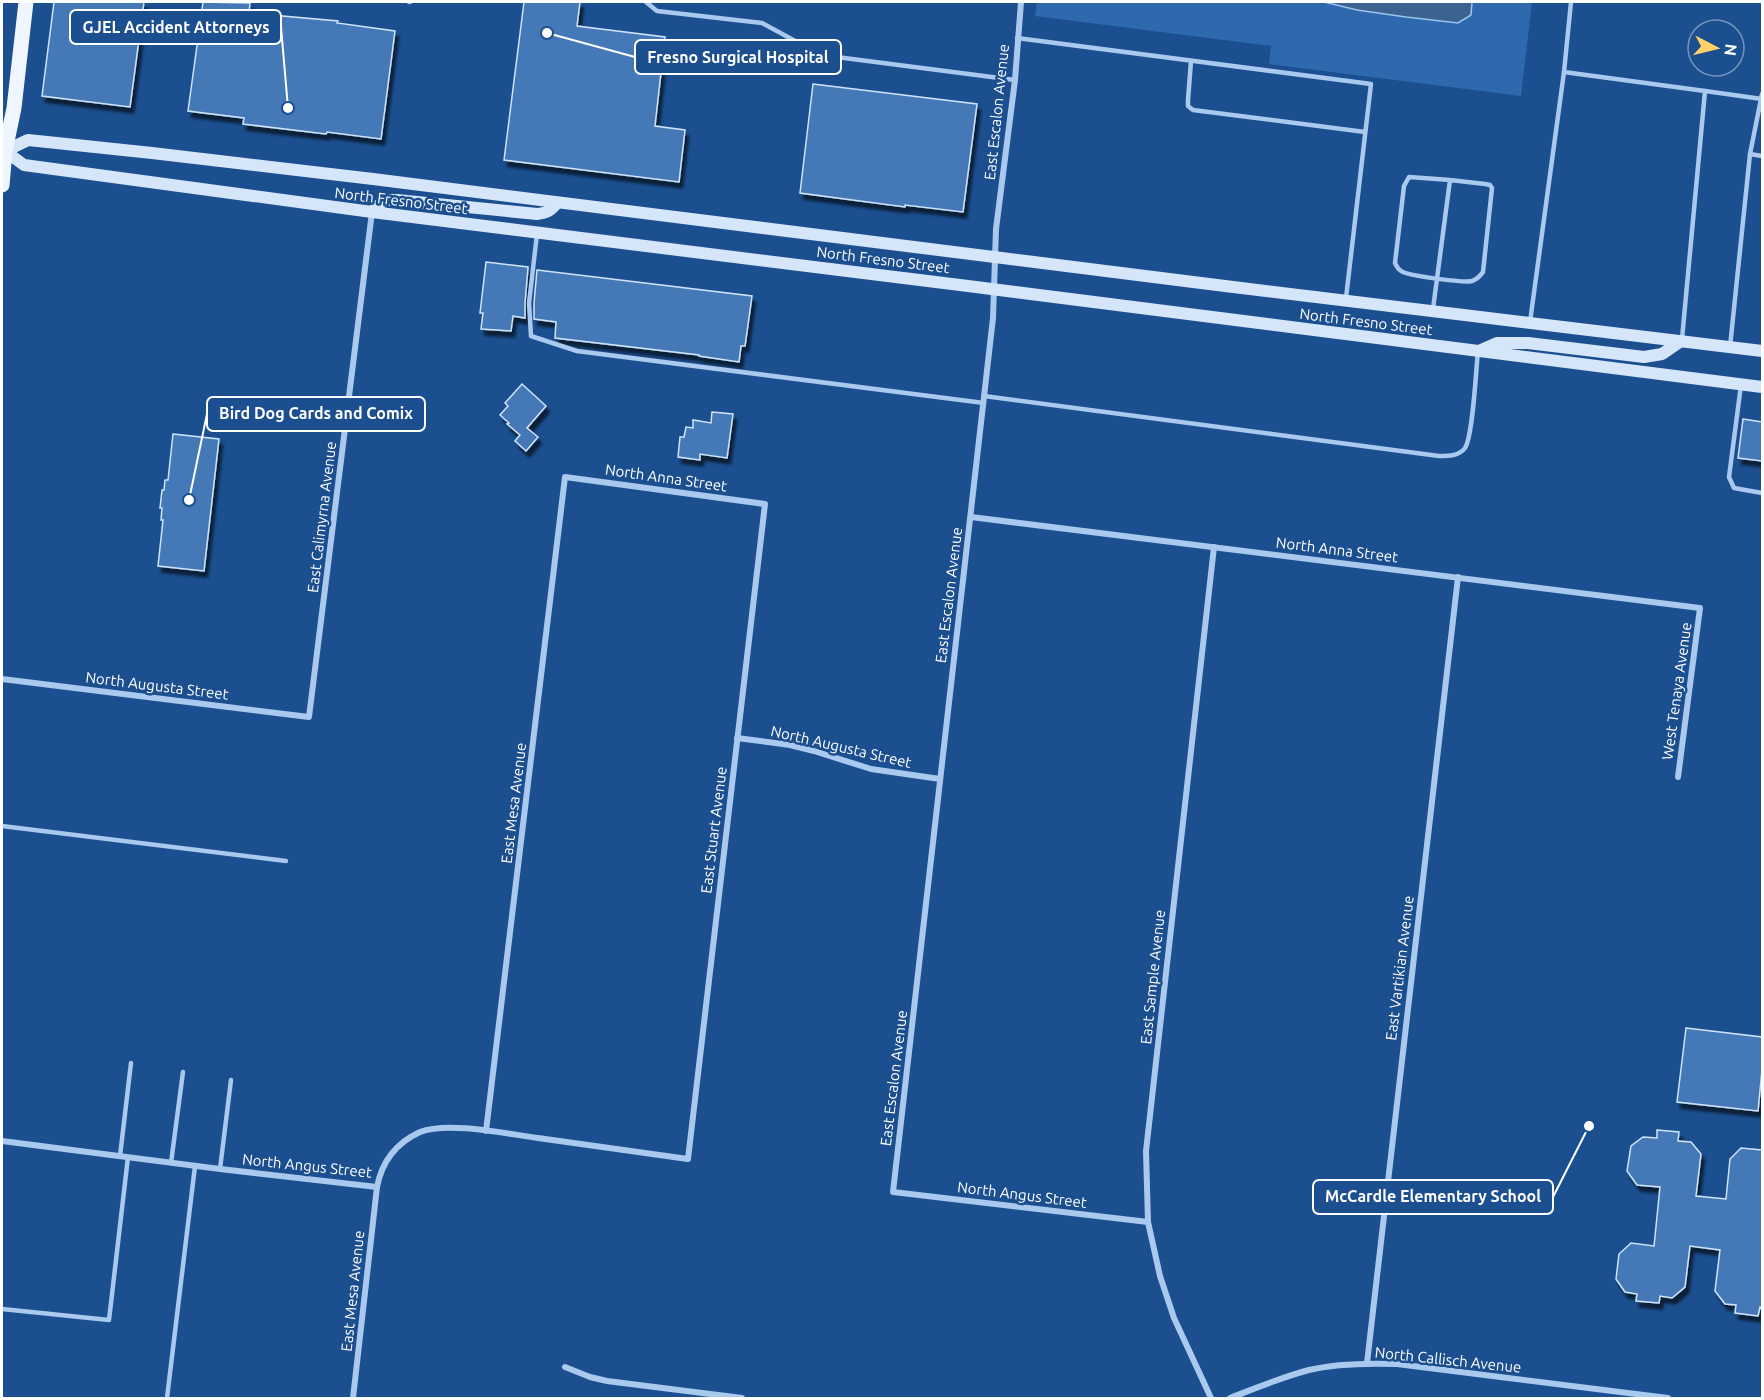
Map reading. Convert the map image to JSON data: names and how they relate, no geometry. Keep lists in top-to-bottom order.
{
  "streets": {
    "main road": ["North Fresno Street"],
    "street": [
      "East Escalon Avenue",
      "North Anna Street",
      "East Calimyrna Avenue",
      "North Augusta Street",
      "West Tenaya Avenue",
      "East Mesa Avenue",
      "East Stuart Avenue",
      "East Vartikian Avenue",
      "East Sample Avenue",
      "North Angus Street",
      "North Callisch Avenue"
    ]
  },
  "crossings": [
    ["East Escalon Avenue", "North Fresno Street"],
    ["East Escalon Avenue", "North Anna Street"],
    ["East Escalon Avenue", "North Augusta Street"],
    ["East Escalon Avenue", "North Angus Street"],
    ["North Fresno Street", "East Calimyrna Avenue"],
    ["North Anna Street", "West Tenaya Avenue"],
    ["North Anna Street", "East Mesa Avenue"],
    ["North Anna Street", "East Stuart Avenue"],
    ["North Anna Street", "East Vartikian Avenue"],
    ["North Anna Street", "East Sample Avenue"],
    ["East Calimyrna Avenue", "North Augusta Street"],
    ["North Augusta Street", "East Stuart Avenue"],
    ["East Mesa Avenue", "North Angus Street"],
    ["East Stuart Avenue", "North Angus Street"],
    ["East Vartikian Avenue", "North Callisch Avenue"],
    ["East Sample Avenue", "North Angus Street"]
  ],
  "places": [
    "Fresno Surgical Hospital",
    "GJEL Accident Attorneys",
    "Bird Dog Cards and Comix",
    "McCardle Elementary School"
  ],
  "north": "right"
}
